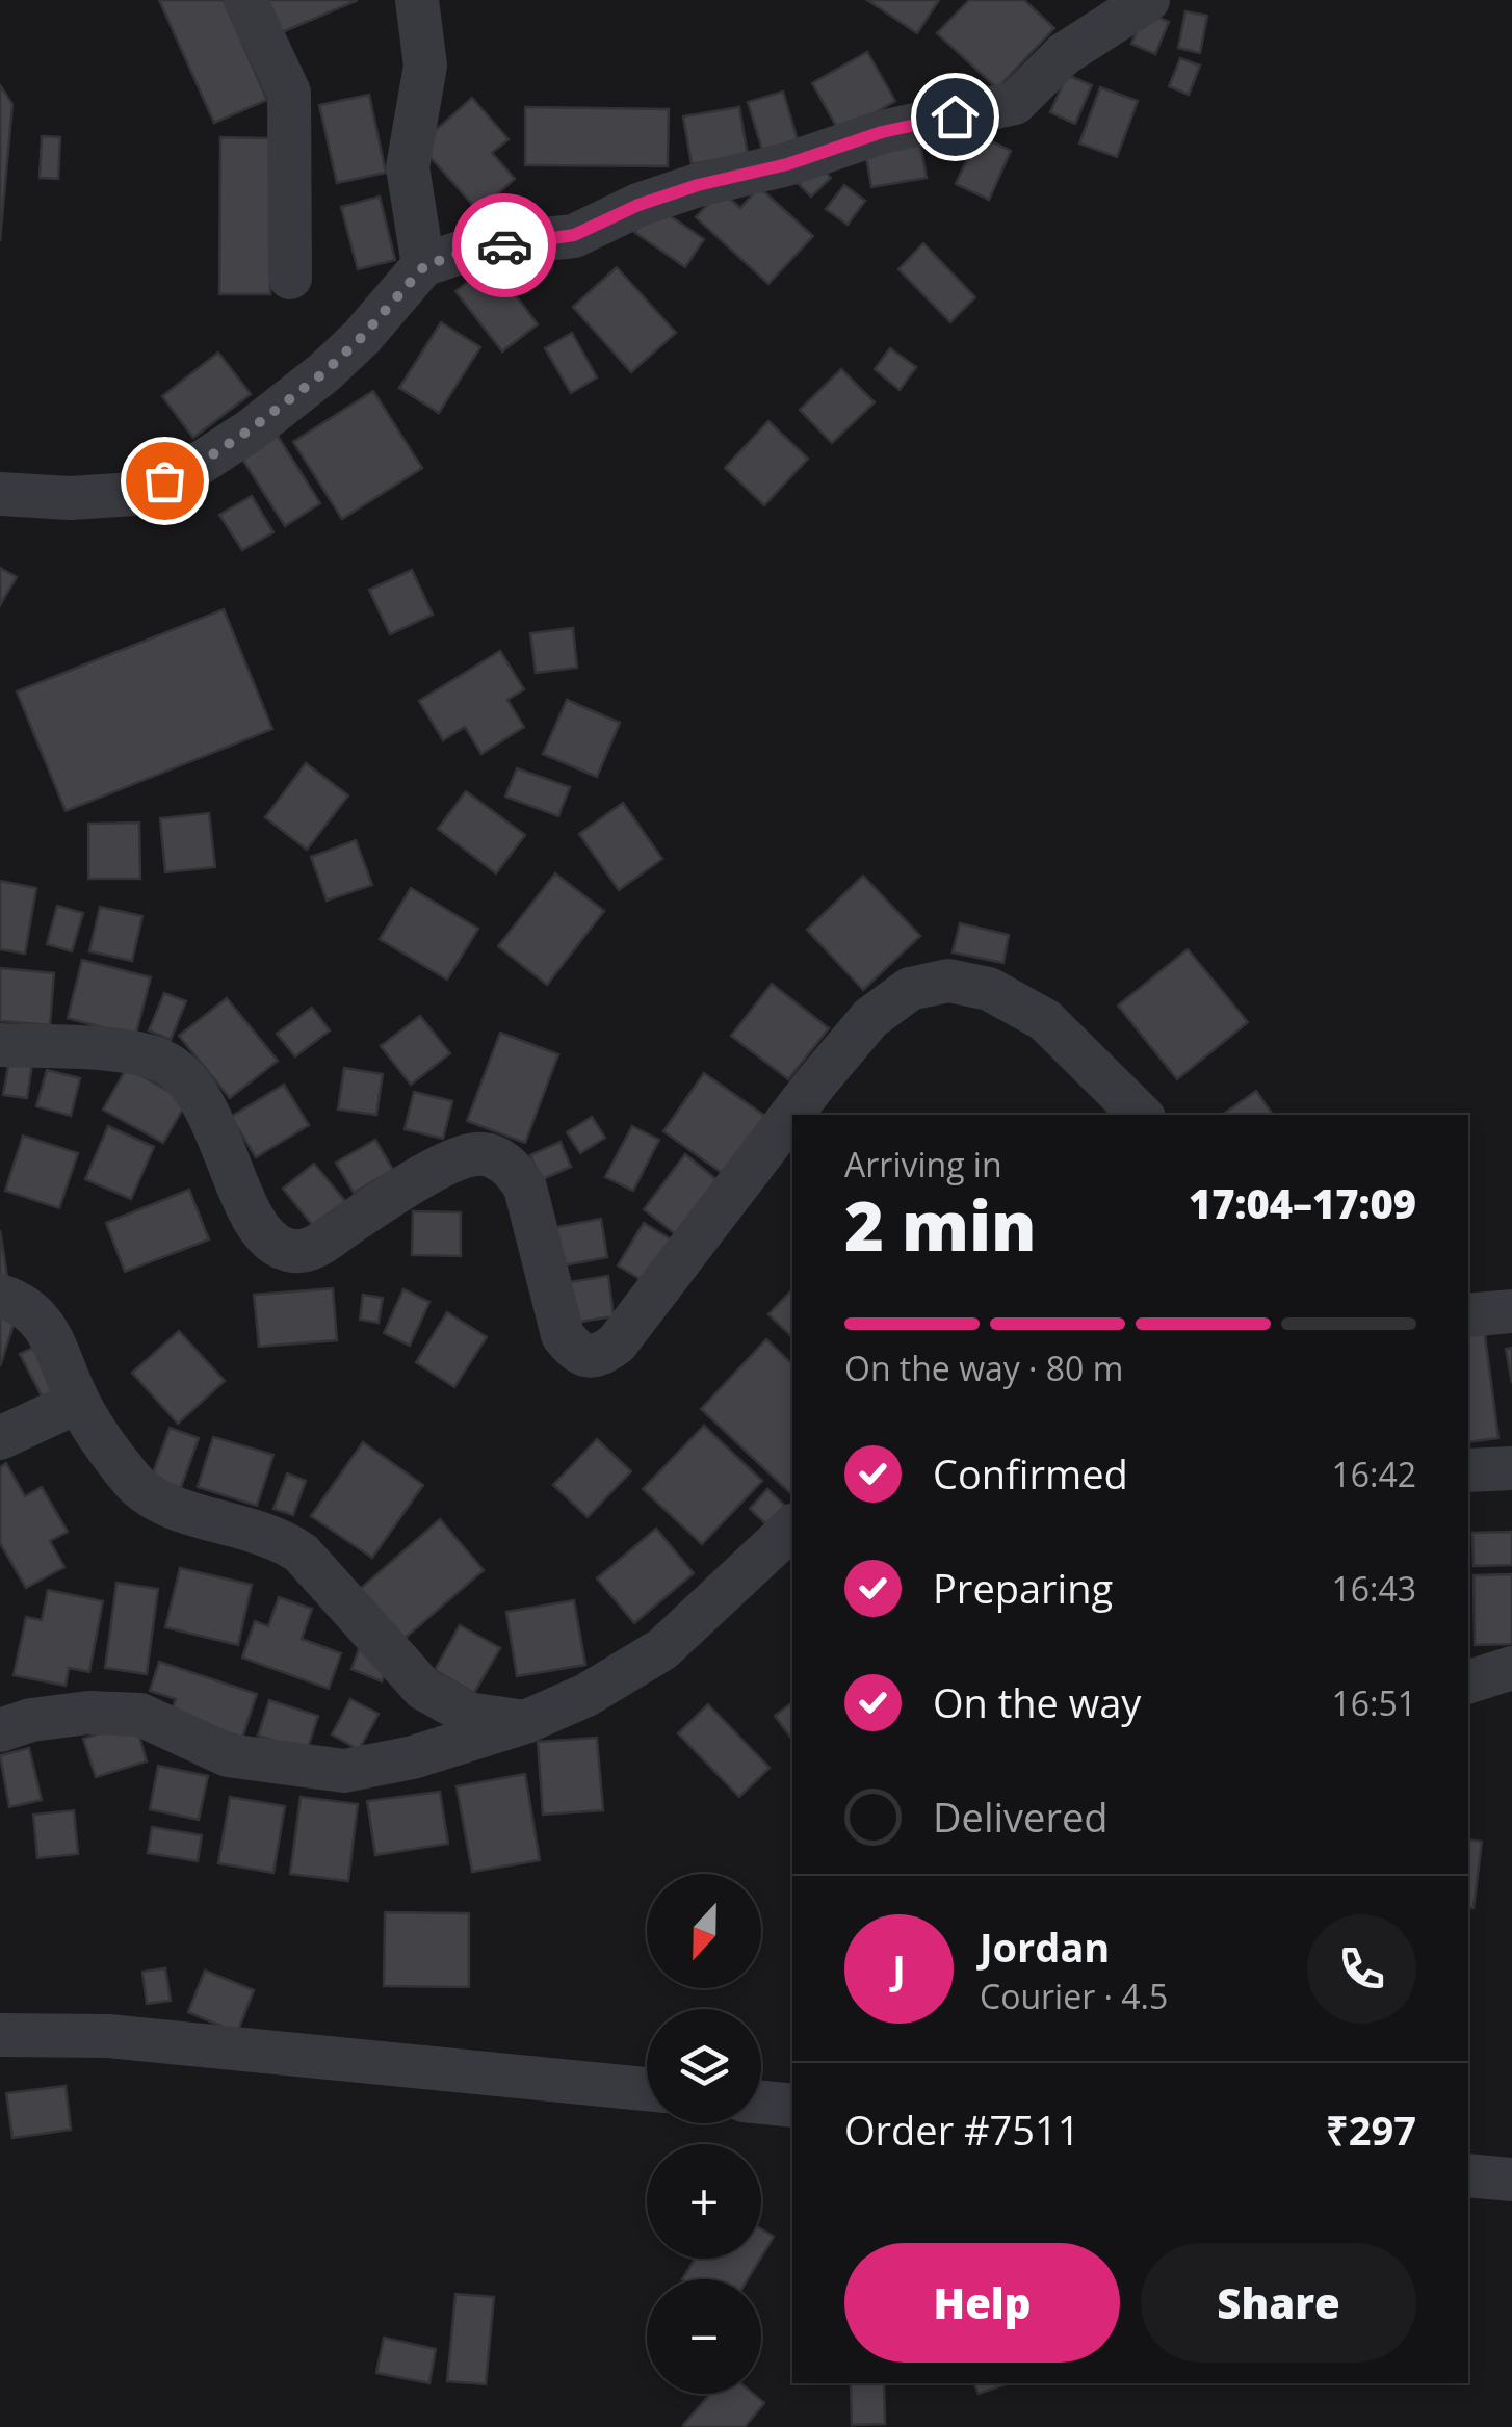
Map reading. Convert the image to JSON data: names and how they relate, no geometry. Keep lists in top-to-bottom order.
{
  "north": "bottom",
  "page": {
    "heading": ["2 min", "Arriving in", "17:04–17:09"],
    "panel": [
      "Jordan",
      "Courier · 4.5",
      "Order #7511",
      "₹297"
    ],
    "bar": "On the way · 80 m",
    "list": [
      ["Confirmed", "16:42"],
      ["Preparing", "16:43"],
      ["On the way", "16:51"],
      "Delivered"
    ],
    "map_buttons": ["+", "−"],
    "round": "J",
    "buttons": ["Help", "Share"]
  }
}
